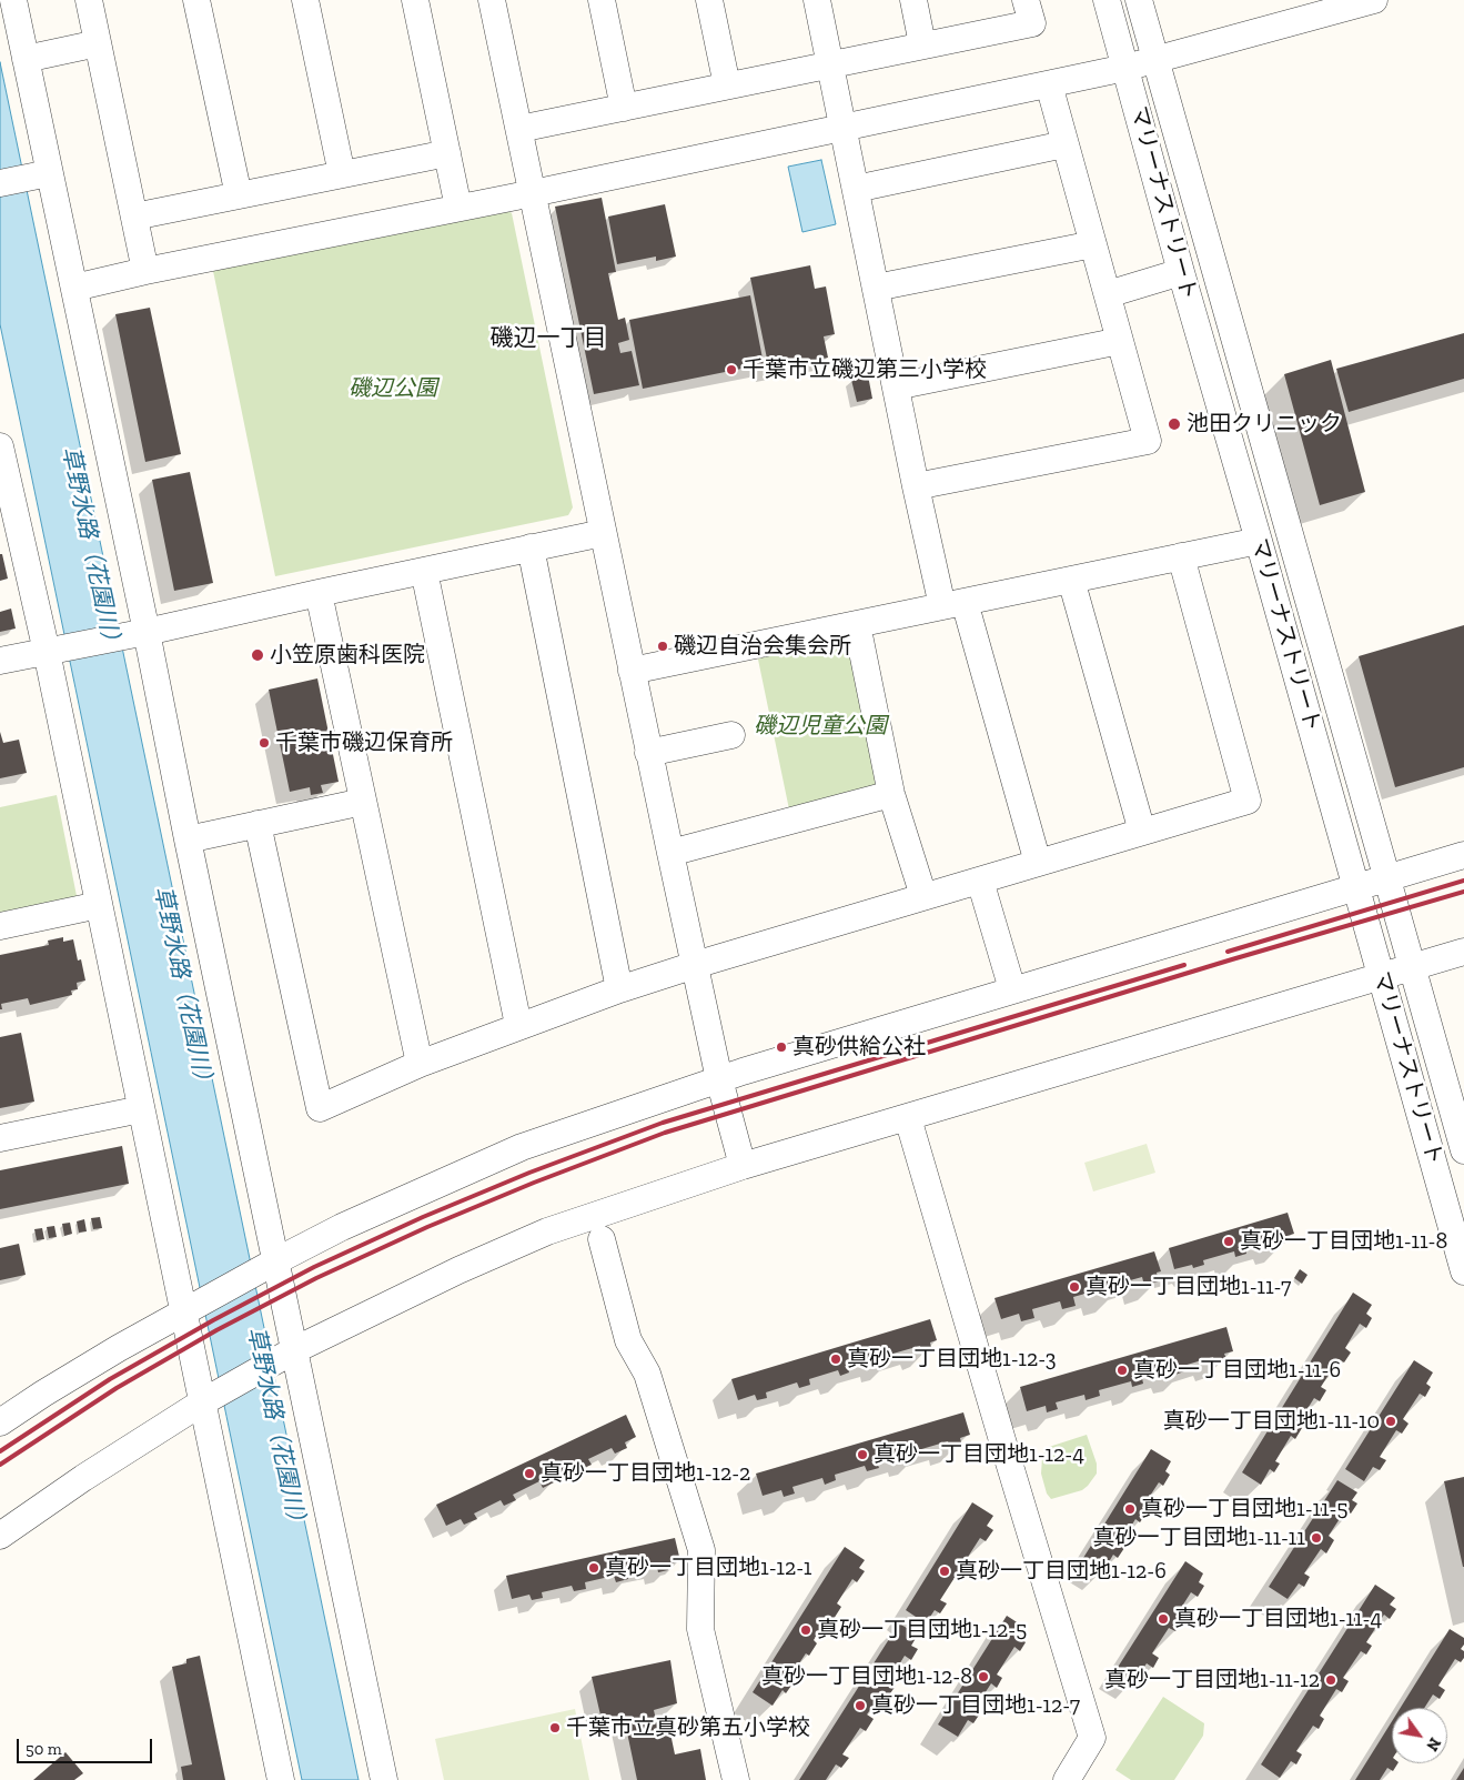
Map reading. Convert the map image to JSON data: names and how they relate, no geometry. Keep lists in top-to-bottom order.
{
  "streets": {
    "street": ["マリーナストリート"]
  },
  "districts": ["磯辺一丁目"],
  "water": ["草野水路（花園川）"],
  "parks": ["磯辺公園", "磯辺児童公園"],
  "places": [
    "千葉市立磯辺第三小学校",
    "池田クリニック",
    "磯辺自治会集会所",
    "小笠原歯科医院",
    "千葉市磯辺保育所",
    "真砂供給公社",
    "真砂一丁目団地1-11-8",
    "真砂一丁目団地1-11-7",
    "真砂一丁目団地1-12-3",
    "真砂一丁目団地1-11-6",
    "真砂一丁目団地1-11-10",
    "真砂一丁目団地1-12-4",
    "真砂一丁目団地1-12-2",
    "真砂一丁目団地1-11-5",
    "真砂一丁目団地1-11-11",
    "真砂一丁目団地1-12-1",
    "真砂一丁目団地1-12-6",
    "真砂一丁目団地1-11-4",
    "真砂一丁目団地1-12-5",
    "真砂一丁目団地1-12-8",
    "真砂一丁目団地1-11-12",
    "真砂一丁目団地1-12-7",
    "千葉市立真砂第五小学校"
  ],
  "scale_bar": "50 m",
  "north": "bottom right"
}
